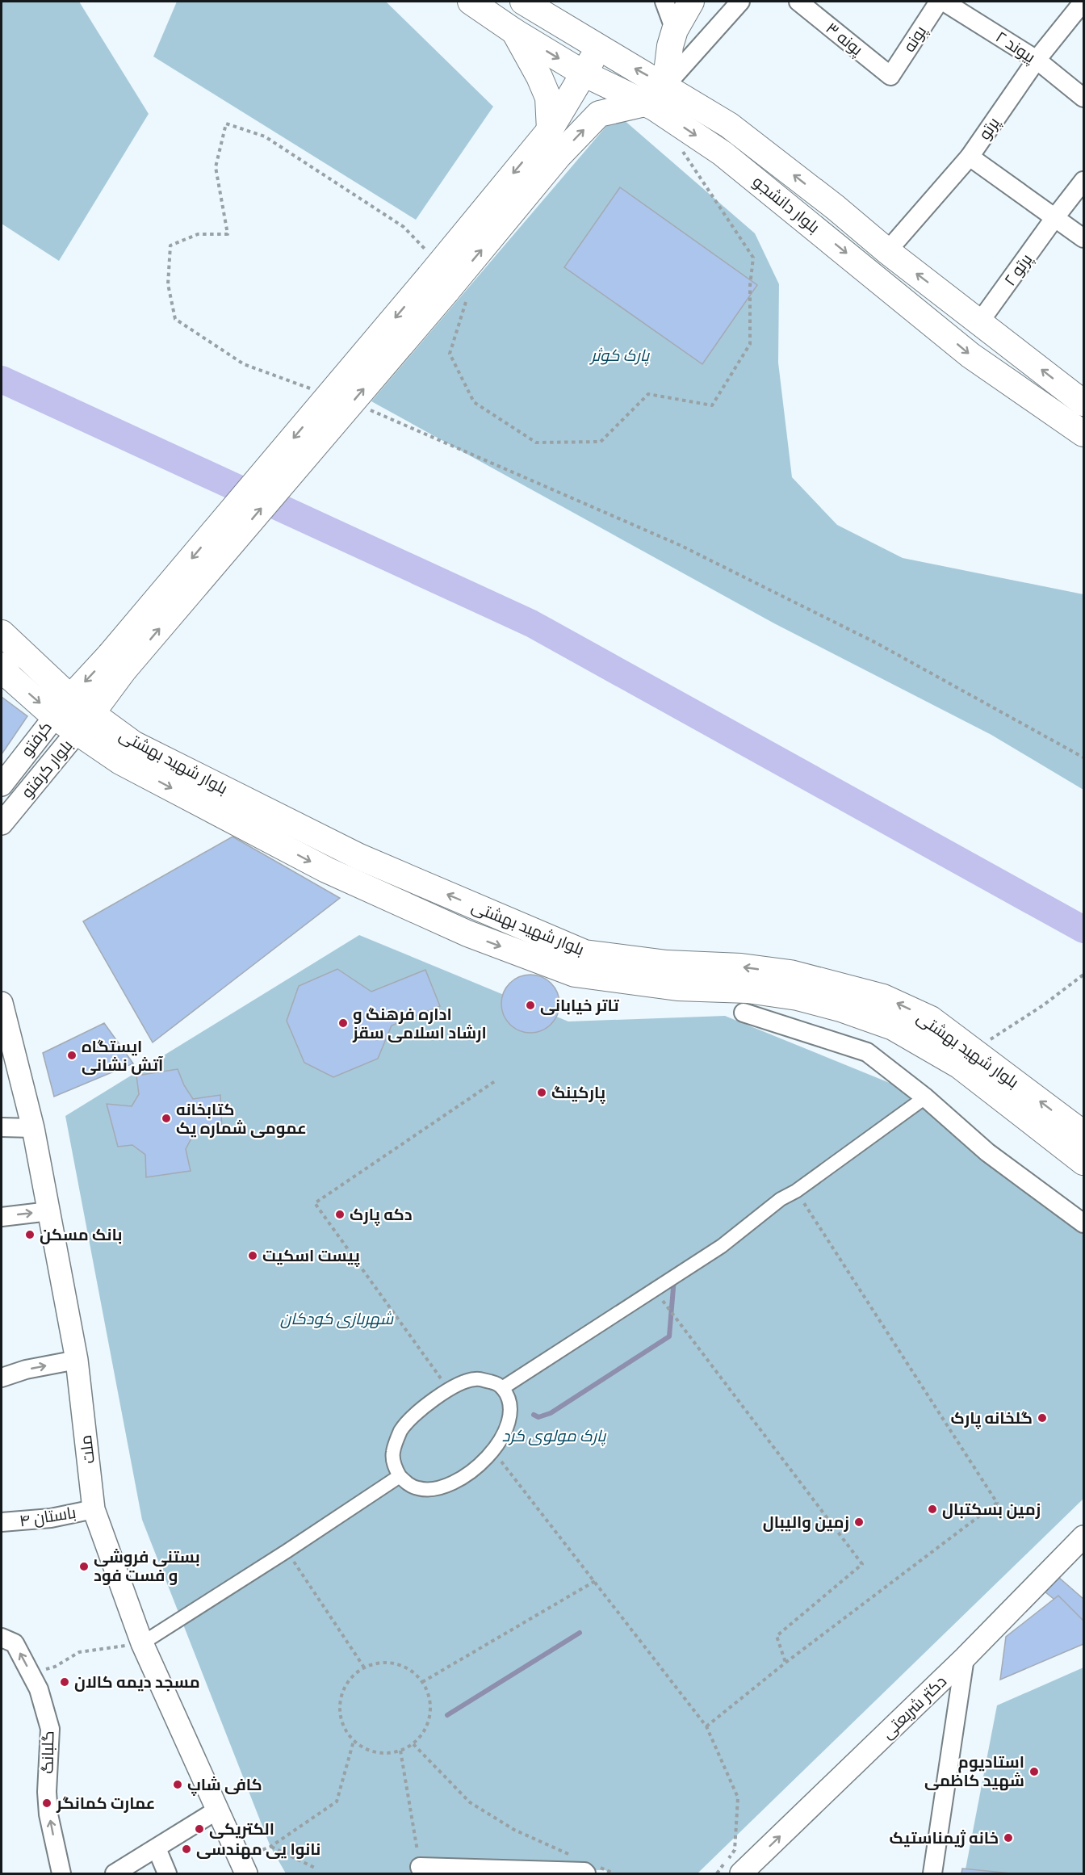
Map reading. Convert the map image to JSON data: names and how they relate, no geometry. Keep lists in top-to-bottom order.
{
  "streets": {
    "main road": ["بلوار دانشجو", "بلوار شهید بهشتی"],
    "street": [
      "پونه ۳",
      "پونه",
      "پیوند ۲",
      "پرتو",
      "پرتو ۲",
      "کرفتو",
      "بلوار کرفتو",
      "ملت",
      "باستان ۴",
      "دکتر شریعتی",
      "گلبانگ"
    ]
  },
  "crossings": [
    ["پونه ۳", "پونه"],
    ["پیوند ۲", "پرتو"],
    ["پرتو", "بلوار دانشجو"],
    ["بلوار دانشجو", "پرتو ۲"],
    ["کرفتو", "بلوار شهید بهشتی"],
    ["بلوار شهید بهشتی", "بلوار کرفتو"],
    ["ملت", "باستان ۴"]
  ],
  "one_way": ["دکتر شریعتی", "گلبانگ"],
  "parks": ["پارک کوثر", "شهربازی کودکان", "پارک مولوی کرد"],
  "places": [
    "تاتر خیابانی",
    "اداره فرهنگ و ارشاد اسلامی سقز",
    "ایستگاه آتش نشانی",
    "پارکینگ",
    "کتابخانه عمومی شماره یک",
    "دکه پارک",
    "بانک مسکن",
    "پیست اسکیت",
    "گلخانه پارک",
    "زمین بسکتبال",
    "زمین والیبال",
    "بستنی فروشی و فست فود",
    "مسجد دیمه کالان",
    "استادیوم شهید کاظمی",
    "کافی شاپ",
    "عمارت کمانگر",
    "الکتریکی",
    "خانه ژیمناستیک",
    "نانوا یی مهندسی"
  ]
}
